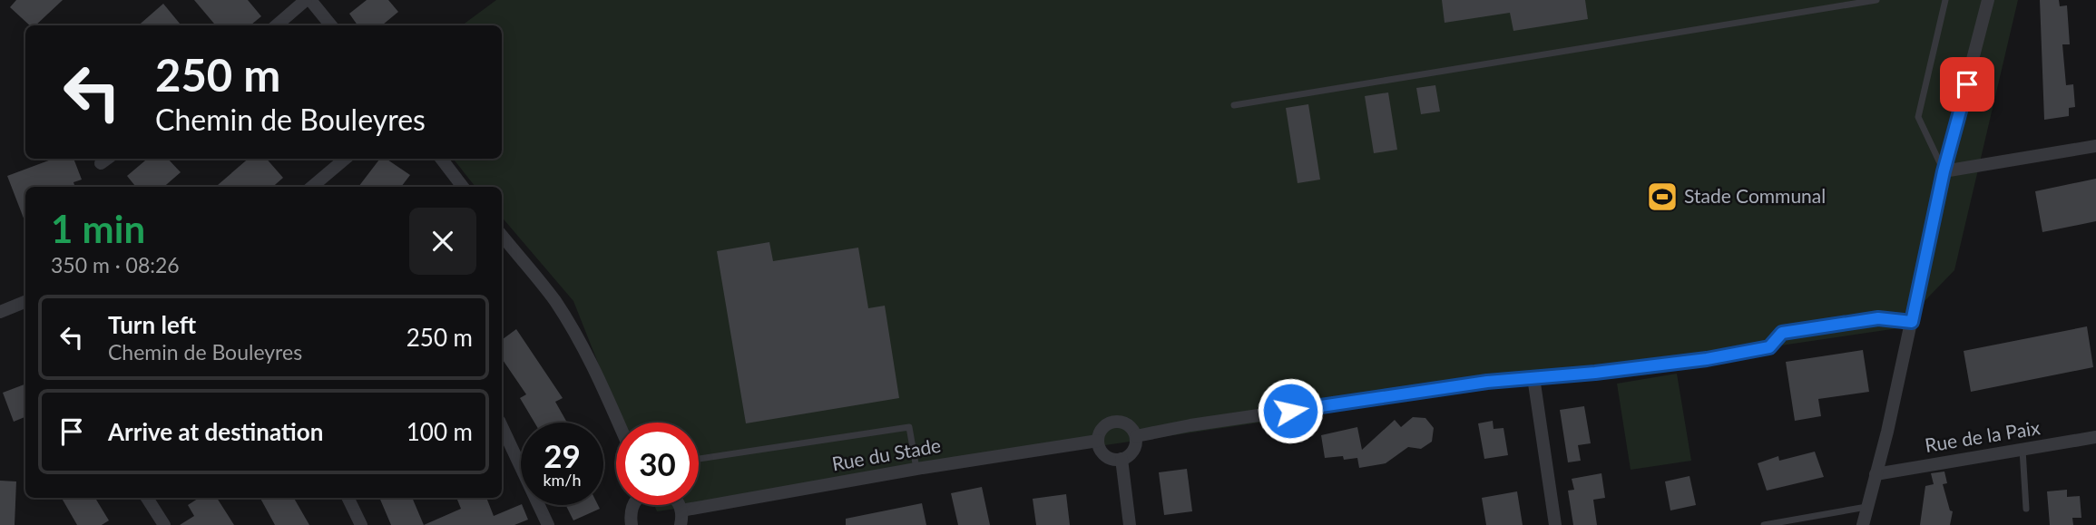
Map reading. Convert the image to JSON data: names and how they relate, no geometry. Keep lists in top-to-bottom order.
{
  "streets": {
    "street": ["Rue de la Paix", "Rue du Stade"]
  },
  "places": {
    "sports": ["Stade Communal"]
  },
  "page": {
    "turn": ["250 m", "Chemin de Bouleyres"],
    "heading": ["1 min", "350 m · 08:26"],
    "list": [
      {
        "name": "Turn left",
        "note": "Chemin de Bouleyres",
        "value": "250 m"
      },
      {
        "name": "Arrive at destination",
        "value": "100 m"
      }
    ],
    "speed": "29 km/h",
    "limit": "30"
  }
}
